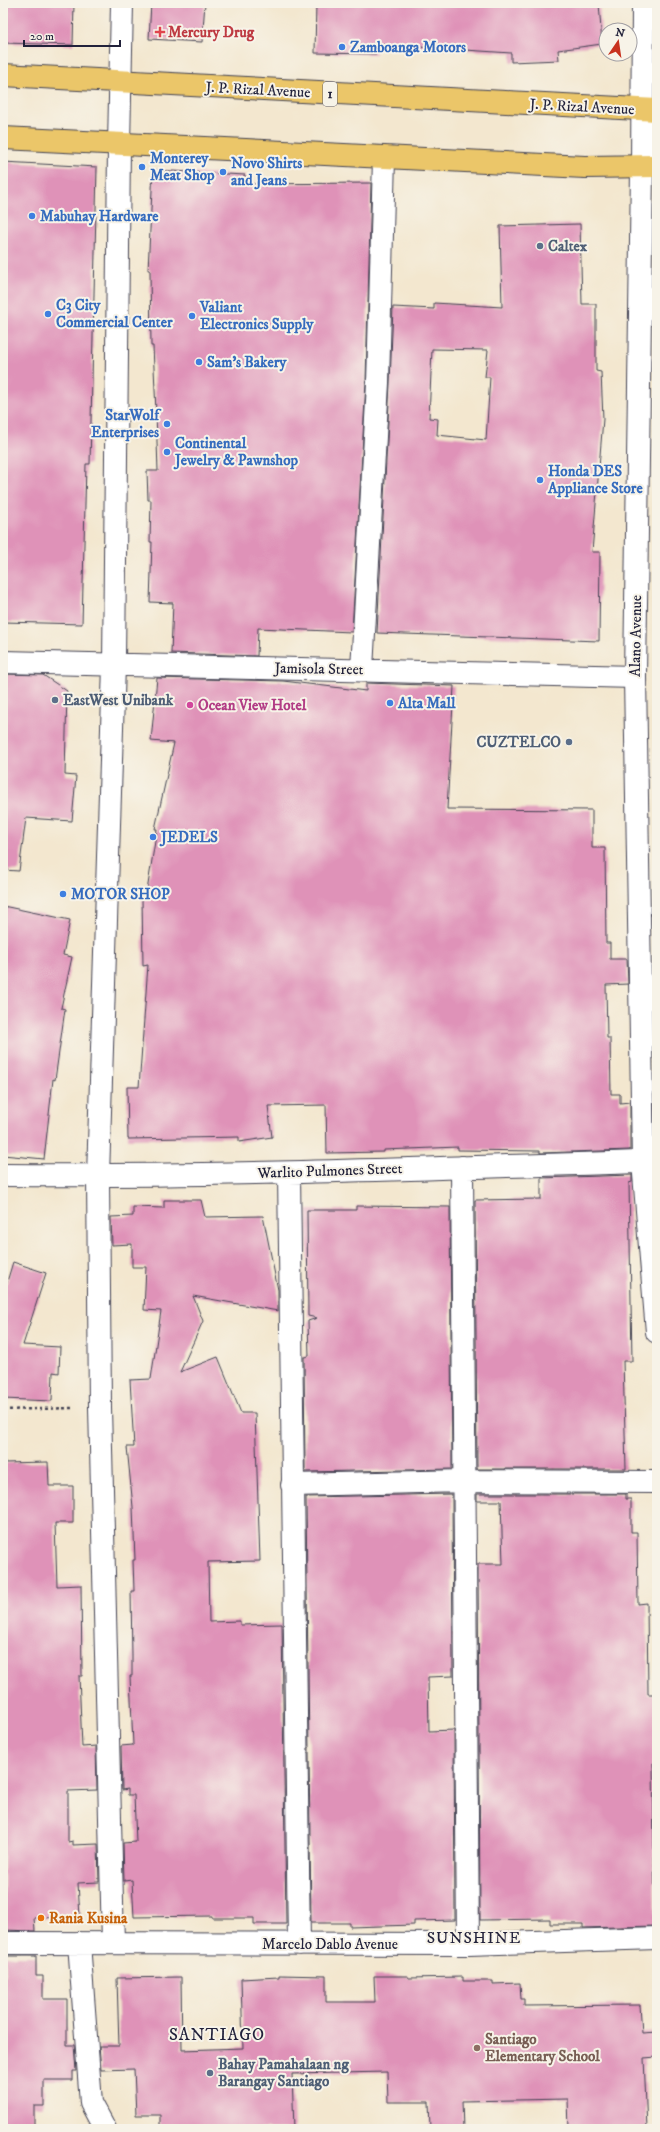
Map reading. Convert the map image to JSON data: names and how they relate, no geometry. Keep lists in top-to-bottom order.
{
  "streets": {
    "main road": ["J. P. Rizal Avenue", "1"],
    "street": [
      "Alano Avenue",
      "Jamisola Street",
      "Warlito Pulmones Street",
      "Marcelo Dablo Avenue"
    ]
  },
  "crossings": [
    ["J. P. Rizal Avenue", "Alano Avenue"],
    ["Alano Avenue", "Jamisola Street"],
    ["Alano Avenue", "Warlito Pulmones Street"]
  ],
  "districts": ["SUNSHINE", "SANTIAGO"],
  "places": {
    "health": ["Mercury Drug"],
    "other": [
      "Zamboanga Motors",
      "Monterey Meat Shop",
      "Novo Shirts and Jeans",
      "Mabuhay Hardware",
      "Caltex",
      "C3 City Commercial Center",
      "Valiant Electronics Supply",
      "Sam's Bakery",
      "StarWolf Enterprises",
      "Continental Jewelry & Pawnshop",
      "Honda DES Appliance Store",
      "EastWest Unibank",
      "Alta Mall",
      "Ocean View Hotel",
      "CUZTELCO",
      "JEDELS",
      "MOTOR SHOP",
      "Rania Kusina",
      "Santiago Elementary School",
      "Bahay Pamahalaan ng Barangay Santiago"
    ]
  },
  "scale_bar": "20 m",
  "north": "top"
}
